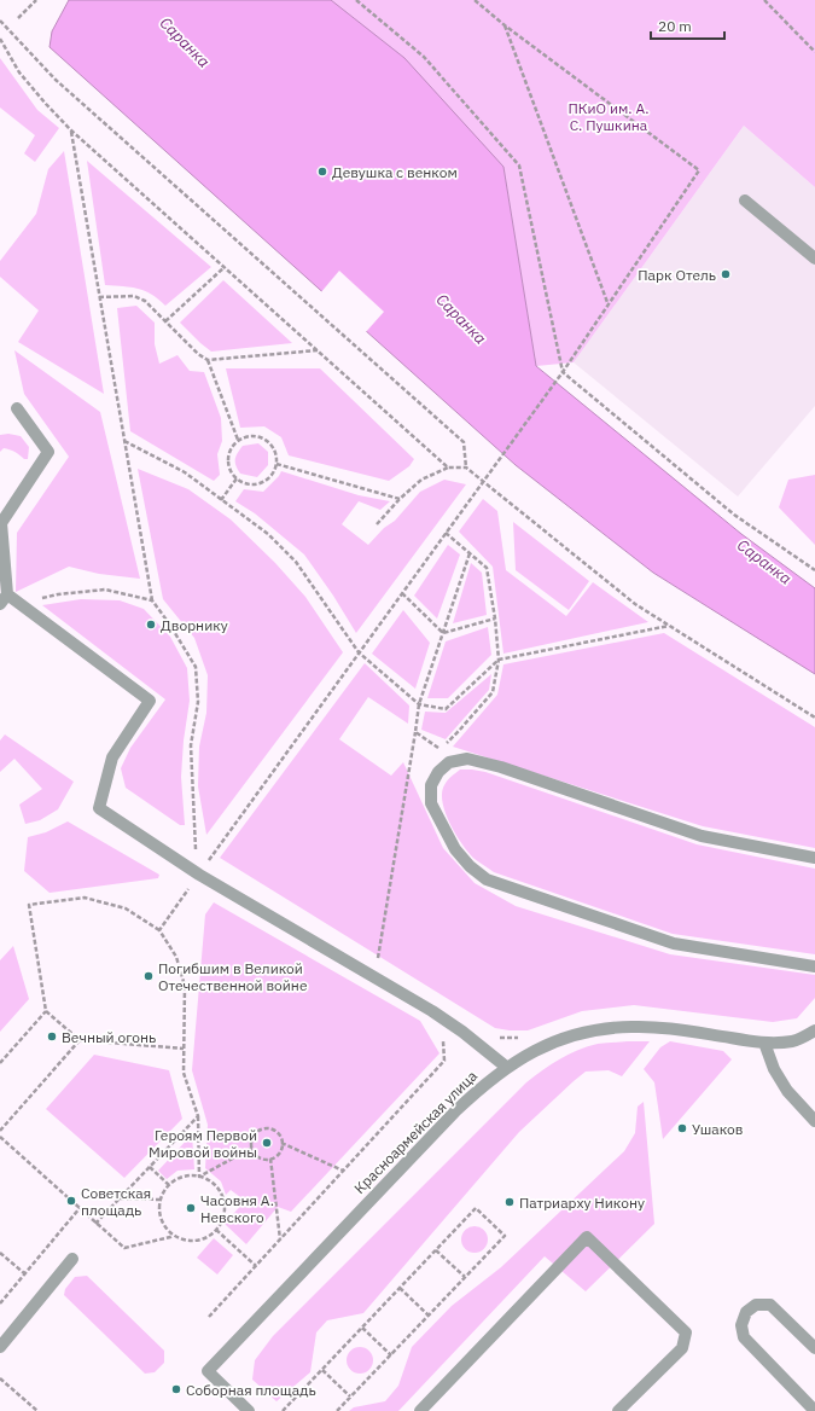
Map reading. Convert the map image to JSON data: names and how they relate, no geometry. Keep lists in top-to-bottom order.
{
  "streets": {
    "street": ["Красноармейская улица"]
  },
  "water": ["Саранка"],
  "parks": ["ПКиО им. А. С. Пушкина"],
  "places": [
    "Девушка с венком",
    "Парк Отель",
    "Дворнику",
    "Погибшим в Великой Отечественной войне",
    "Вечный огонь",
    "Ушаков",
    "Героям Первой Мировой войны",
    "Советская площадь",
    "Патриарху Никону",
    "Часовня А. Невского",
    "Соборная площадь"
  ],
  "scale_bar": "20 m"
}
